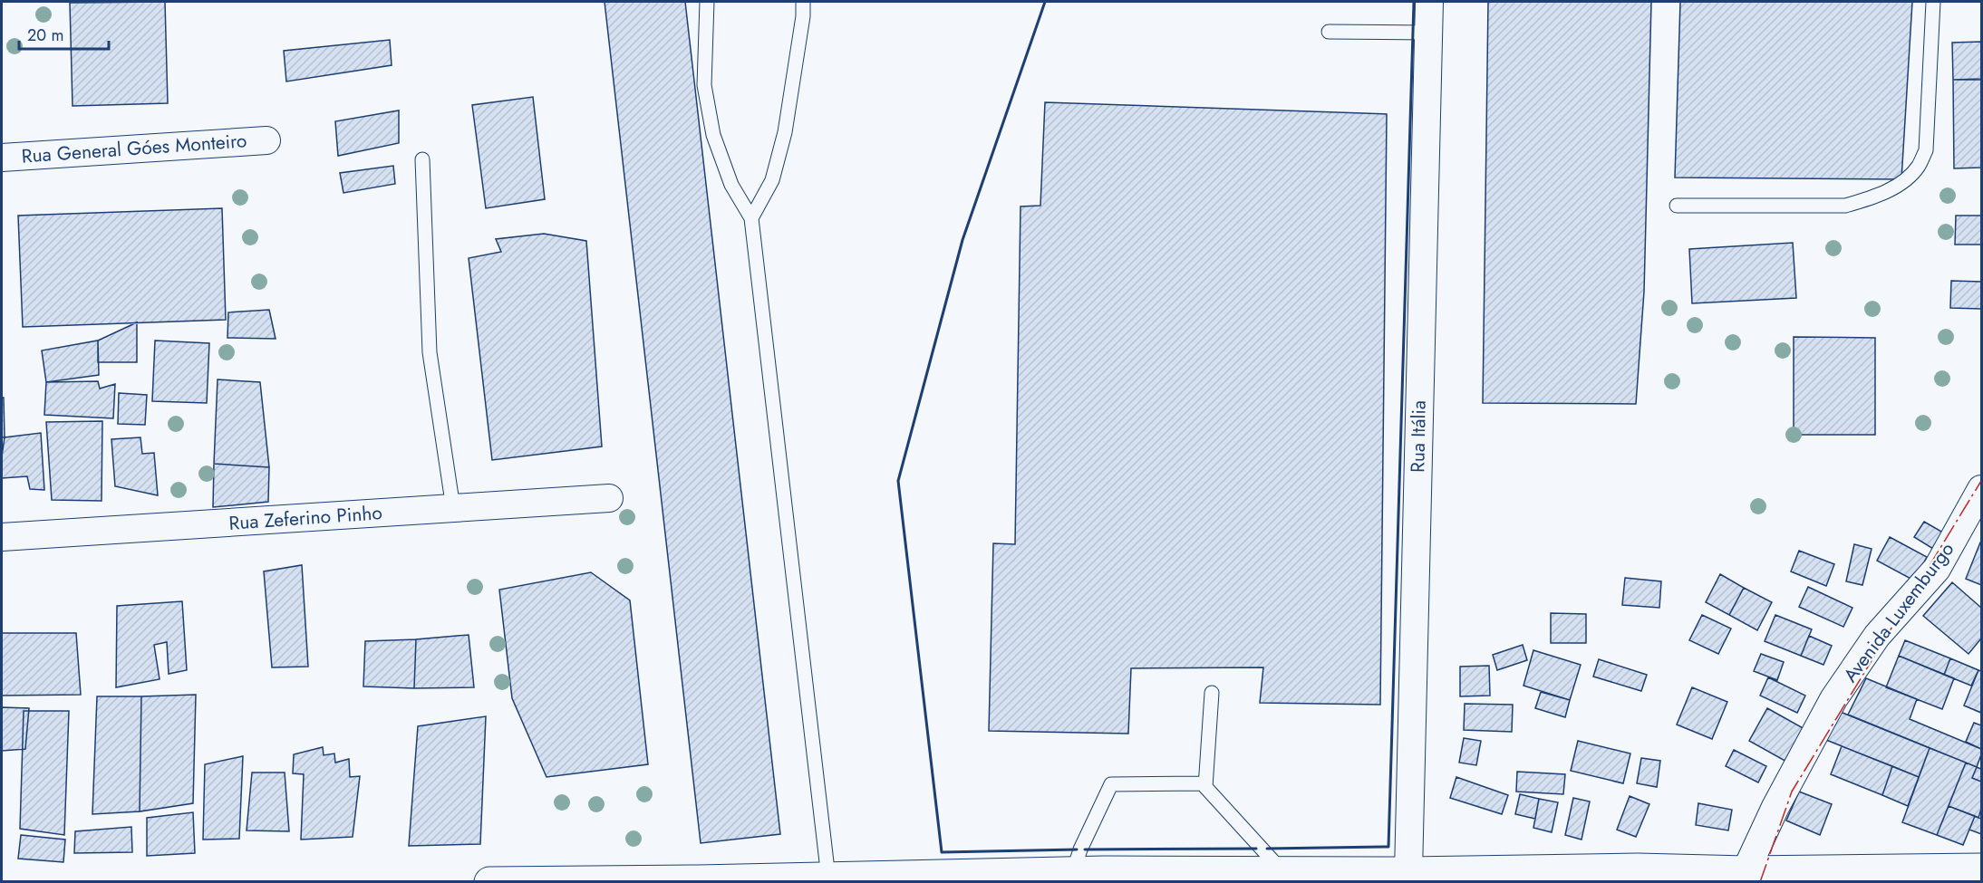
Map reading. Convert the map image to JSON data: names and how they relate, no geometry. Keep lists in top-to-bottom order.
{
  "streets": {
    "street": [
      "Rua General Góes Monteiro",
      "Rua Itália",
      "Rua Zeferino Pinho",
      "Avenida Luxemburgo"
    ]
  },
  "scale_bar": "20 m"
}
